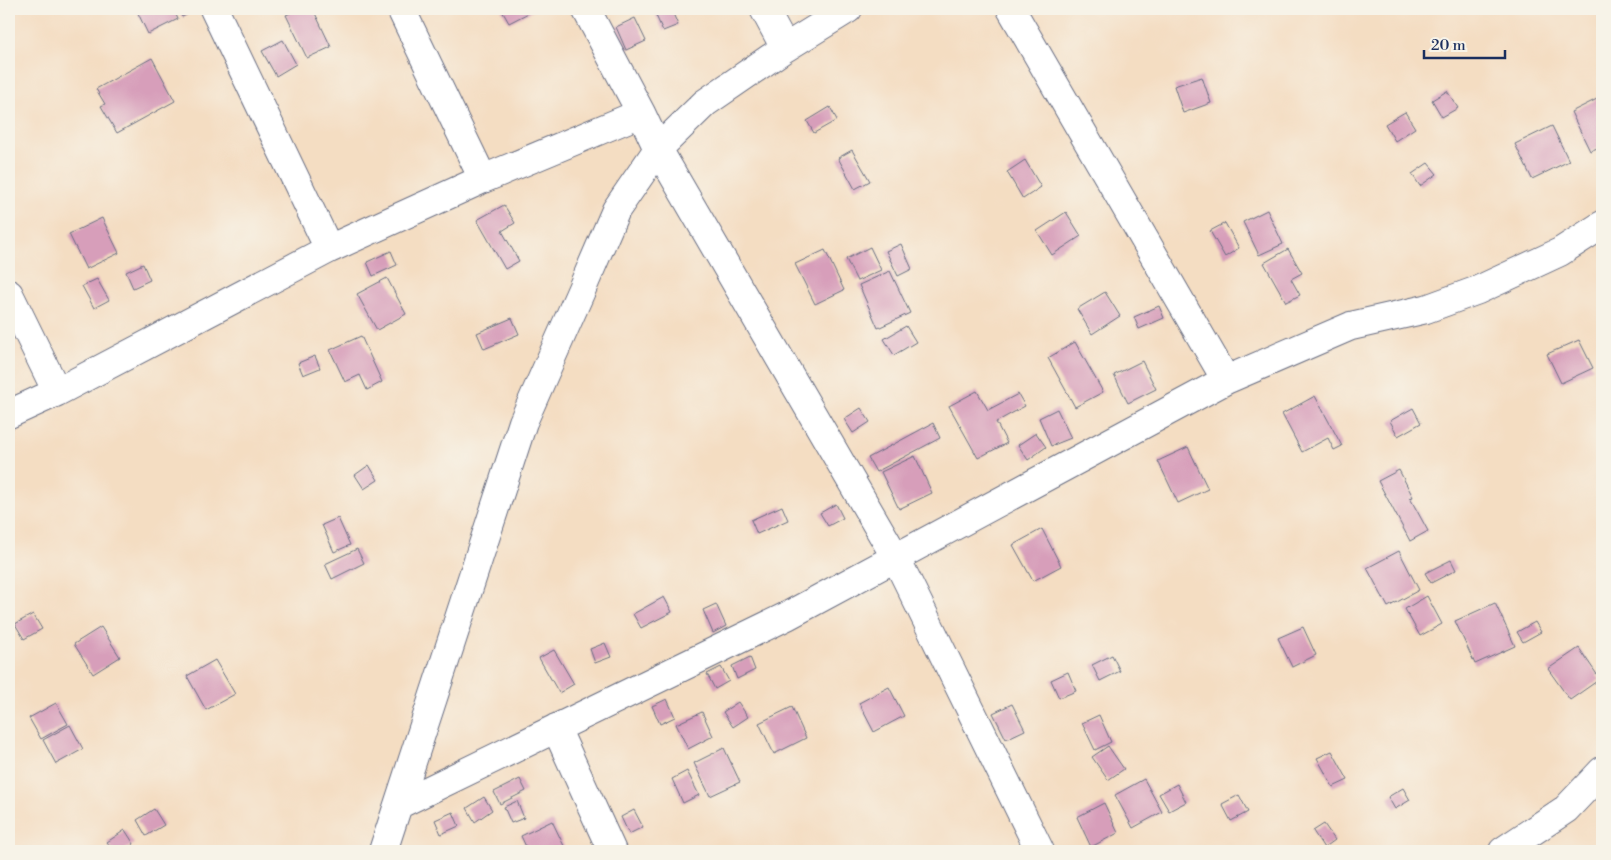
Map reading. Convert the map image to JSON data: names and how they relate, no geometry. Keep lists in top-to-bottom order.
{
  "scale_bar": "20 m"
}
